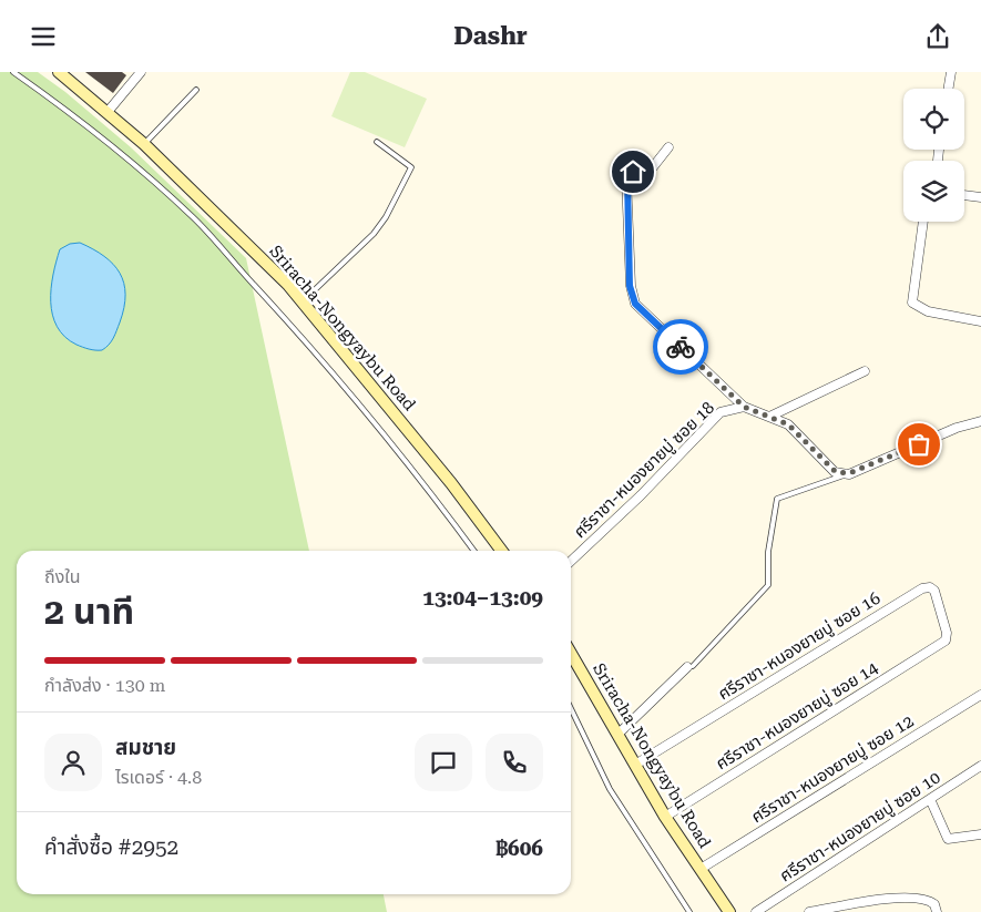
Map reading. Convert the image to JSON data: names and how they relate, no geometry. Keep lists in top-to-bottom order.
{
  "streets": {
    "main road": ["Sriracha-Nongyaybu Road"],
    "street": [
      "ศรีราชา-หนองยายบู่ ซอย 18",
      "ศรีราชา-หนองยายบู่ ซอย 16",
      "ศรีราชา-หนองยายบู่ ซอย 14",
      "ศรีราชา-หนองยายบู่ ซอย 12",
      "ศรีราชา-หนองยายบู่ ซอย 10"
    ]
  },
  "crossings": [
    ["Sriracha-Nongyaybu Road", "ศรีราชา-หนองยายบู่ ซอย 16"],
    ["Sriracha-Nongyaybu Road", "ศรีราชา-หนองยายบู่ ซอย 14"],
    ["Sriracha-Nongyaybu Road", "ศรีราชา-หนองยายบู่ ซอย 12"],
    ["ศรีราชา-หนองยายบู่ ซอย 16", "ศรีราชา-หนองยายบู่ ซอย 14"]
  ],
  "page": {
    "header": "Dashr",
    "heading": ["2 นาที", "ถึงใน", "13:04–13:09"],
    "panel": [
      "สมชาย",
      "ไรเดอร์ · 4.8",
      "คำสั่งซื้อ #2952",
      "฿606"
    ],
    "bar": "กำลังส่ง · 130 m"
  }
}
